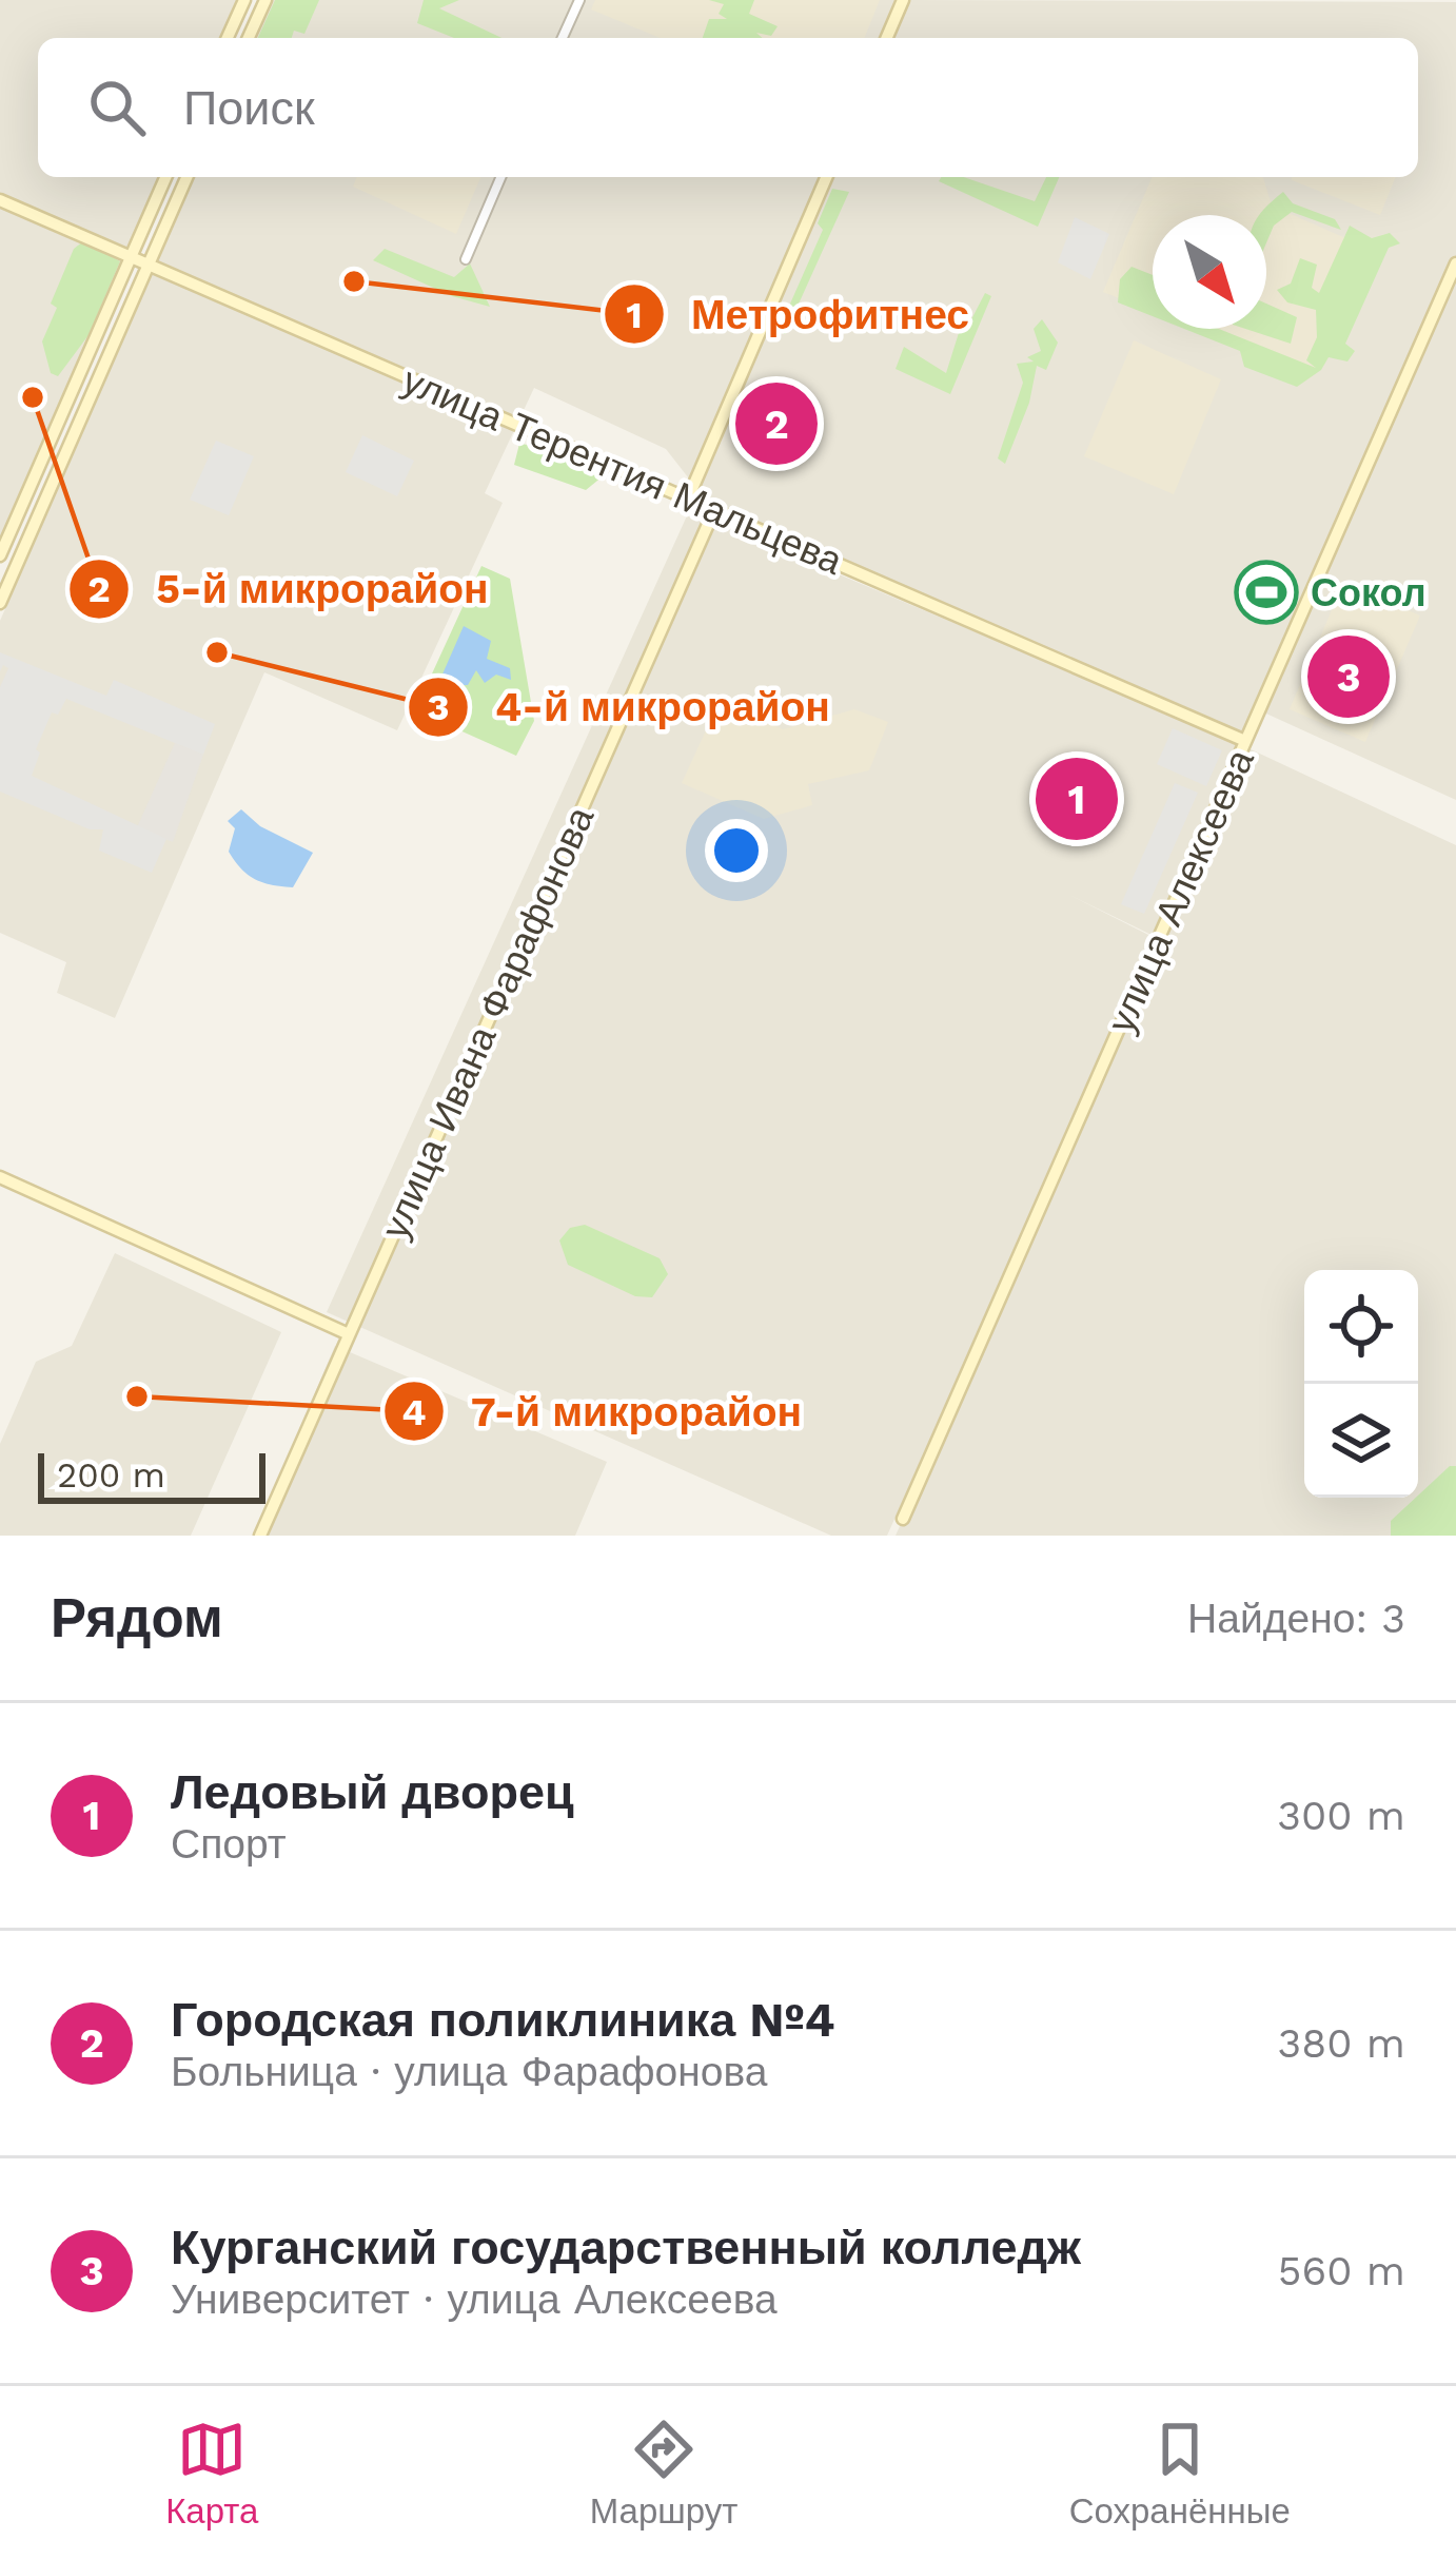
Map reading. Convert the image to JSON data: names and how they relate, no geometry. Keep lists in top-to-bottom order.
{
  "streets": {
    "street": ["улица Терентия Мальцева", "улица Алексеева", "улица Ивана Фарафонова"]
  },
  "crossings": [
    ["улица Терентия Мальцева", "улица Алексеева"],
    ["улица Терентия Мальцева", "улица Ивана Фарафонова"]
  ],
  "places": {
    "other": [
      "Метрофитнес",
      "5-й микрорайон",
      "4-й микрорайон",
      "7-й микрорайон"
    ],
    "sports": ["Сокол"]
  },
  "scale_bar": "200 m",
  "north": "bottom right",
  "page": {
    "search": "Поиск",
    "pins": ["2", "3", "1"],
    "scale": "200 m",
    "heading": ["Рядом", "Найдено: 3"],
    "list": [
      {
        "mark": "1",
        "name": "Ледовый дворец",
        "note": "Спорт",
        "value": "300 m"
      },
      {
        "mark": "2",
        "name": "Городская поликлиника №4",
        "note": "Больница · улица Фарафонова",
        "value": "380 m"
      },
      {
        "mark": "3",
        "name": "Курганский государственный колледж",
        "note": "Университет · улица Алексеева",
        "value": "560 m"
      }
    ],
    "nav": ["Карта", "Маршрут", "Сохранённые"]
  }
}
